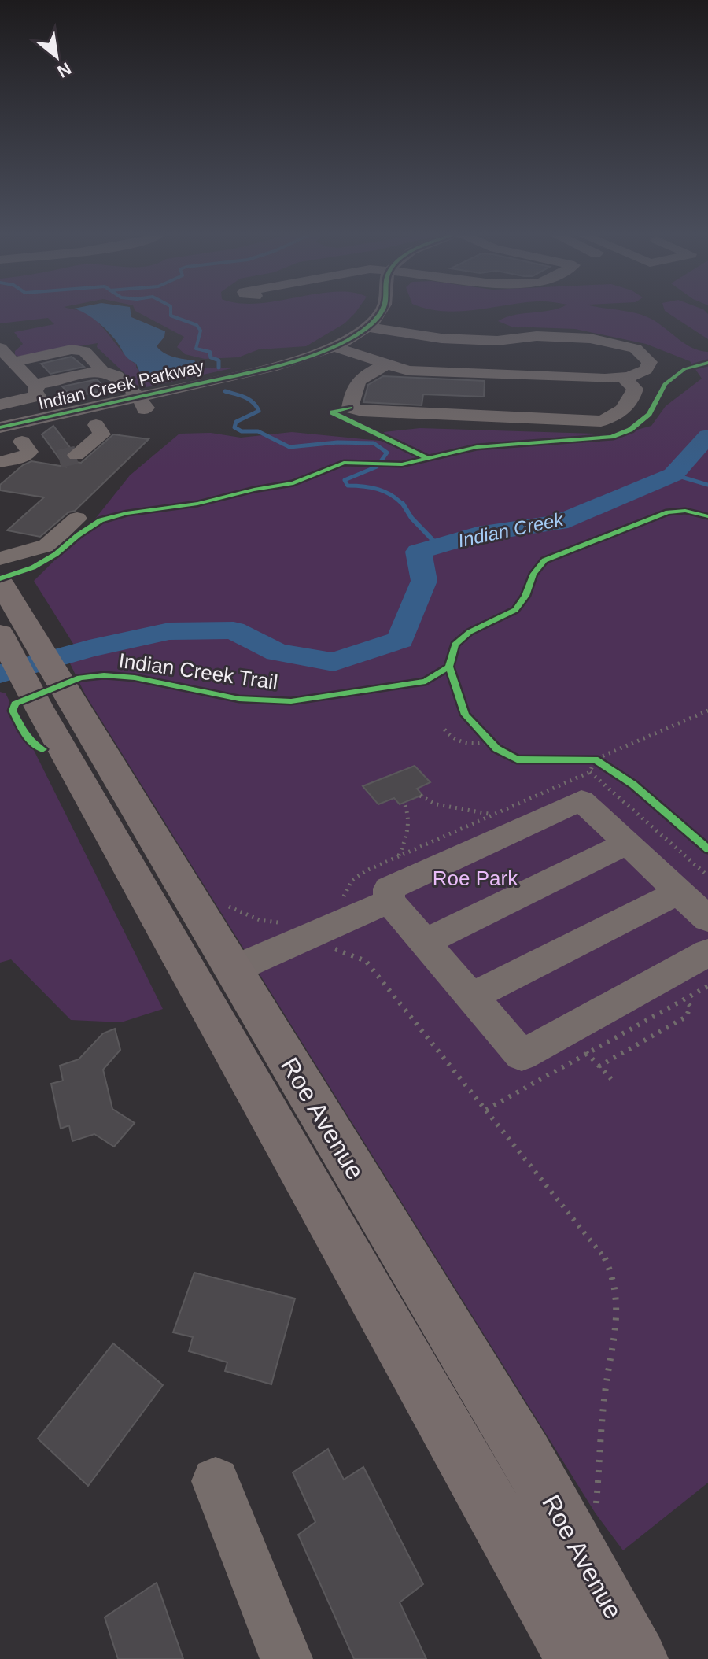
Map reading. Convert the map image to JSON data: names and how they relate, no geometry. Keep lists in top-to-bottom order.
{
  "streets": {
    "main road": ["Roe Avenue"],
    "street": ["Indian Creek Parkway"],
    "cycle path": ["Indian Creek Trail"]
  },
  "water": ["Indian Creek"],
  "parks": ["Roe Park"],
  "north": "bottom right"
}
